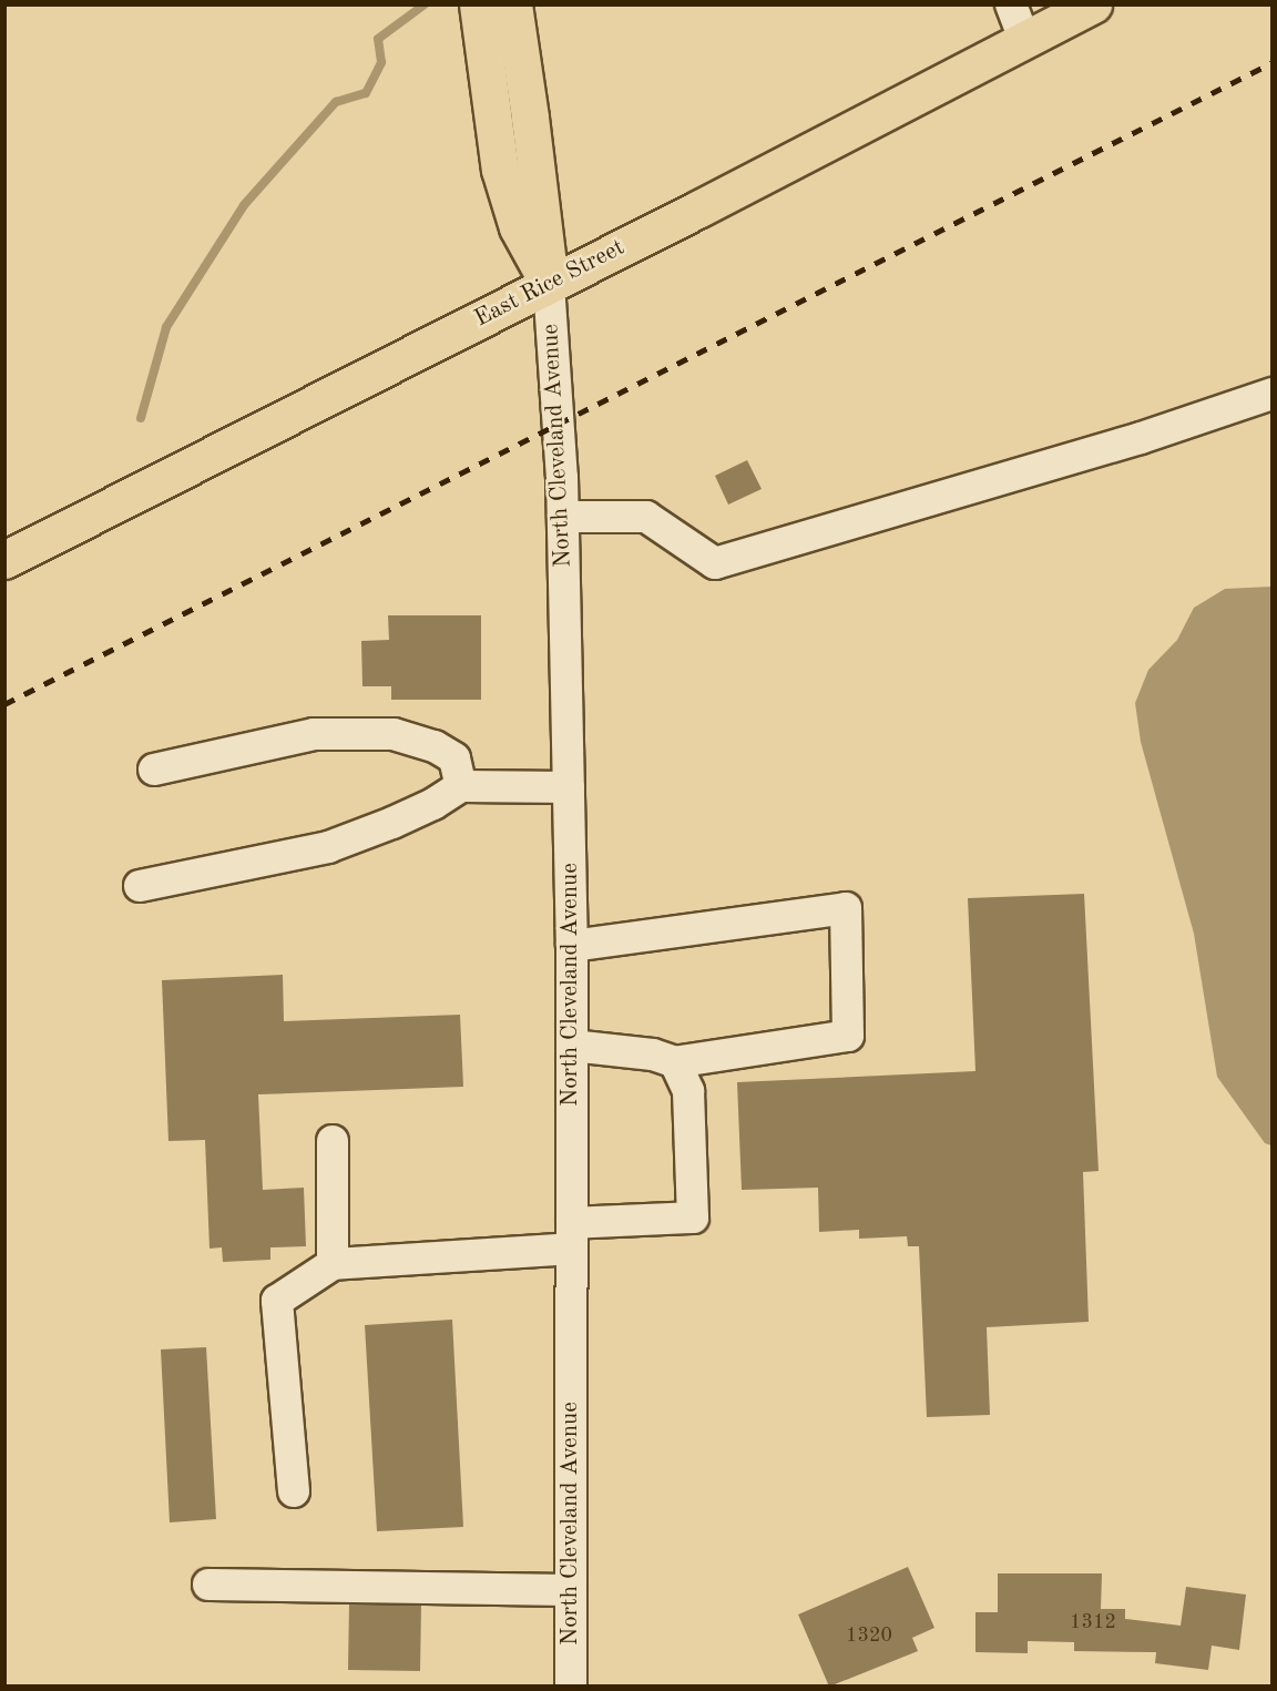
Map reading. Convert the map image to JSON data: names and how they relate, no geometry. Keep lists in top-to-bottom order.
{
  "streets": {
    "main road": ["East Rice Street"],
    "street": ["North Cleveland Avenue"]
  },
  "crossings": [
    ["East Rice Street", "North Cleveland Avenue"]
  ],
  "house_numbers": ["1312", "1320"]
}
